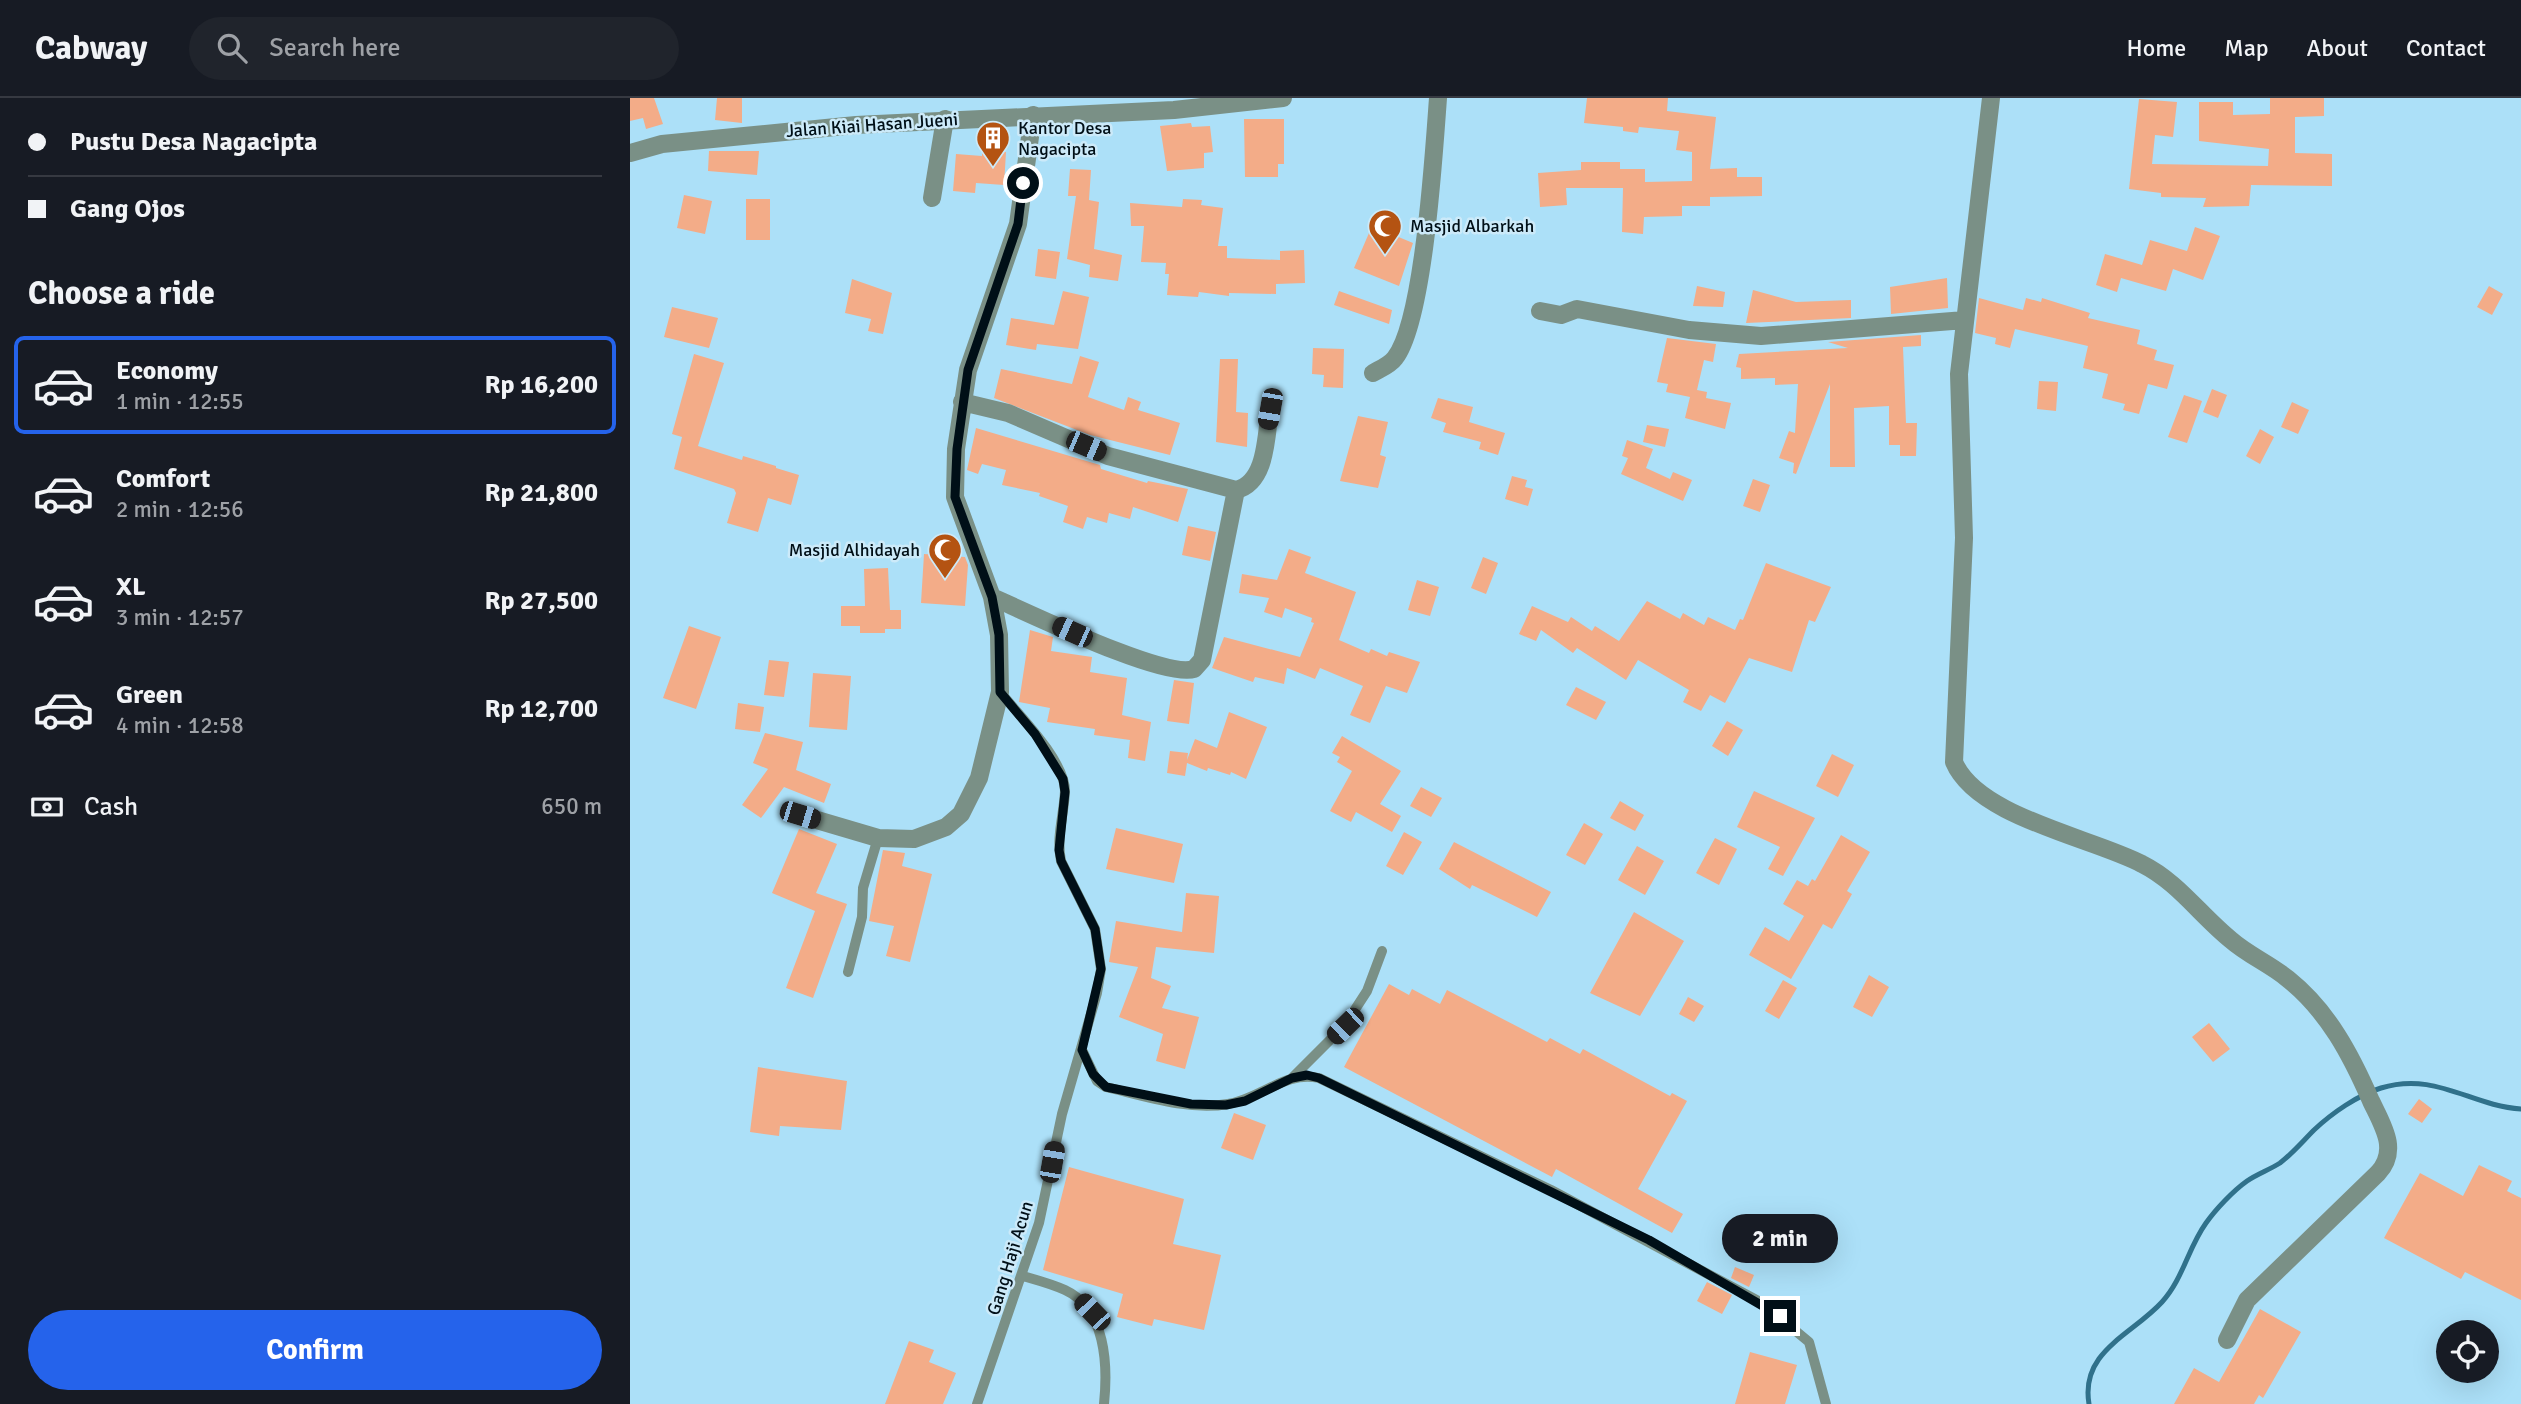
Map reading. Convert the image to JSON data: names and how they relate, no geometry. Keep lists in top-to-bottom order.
{
  "streets": {
    "street": ["Jalan Kiai Hasan Jueni"],
    "lane": ["Gang Haji Acun"]
  },
  "places": {
    "building": ["Kantor Desa Nagacipta"],
    "mosque": ["Masjid Albarkah", "Masjid Alhidayah"]
  },
  "page": {
    "header": "Cabway",
    "search": "Search here",
    "nav": [
      "Home",
      "Map",
      "About",
      "Contact"
    ],
    "banner": ["Pustu Desa Nagacipta", "Gang Ojos"],
    "heading": "Choose a ride",
    "list": [
      {
        "name": "Economy",
        "note": "1 min · 12:55",
        "value": "Rp 16,200"
      },
      {
        "name": "Comfort",
        "note": "2 min · 12:56",
        "value": "Rp 21,800"
      },
      {
        "name": "XL",
        "note": "3 min · 12:57",
        "value": "Rp 27,500"
      },
      {
        "name": "Green",
        "note": "4 min · 12:58",
        "value": "Rp 12,700"
      }
    ],
    "pay": ["Cash", "650 m"],
    "bubble": "2 min",
    "buttons": "Confirm"
  }
}
